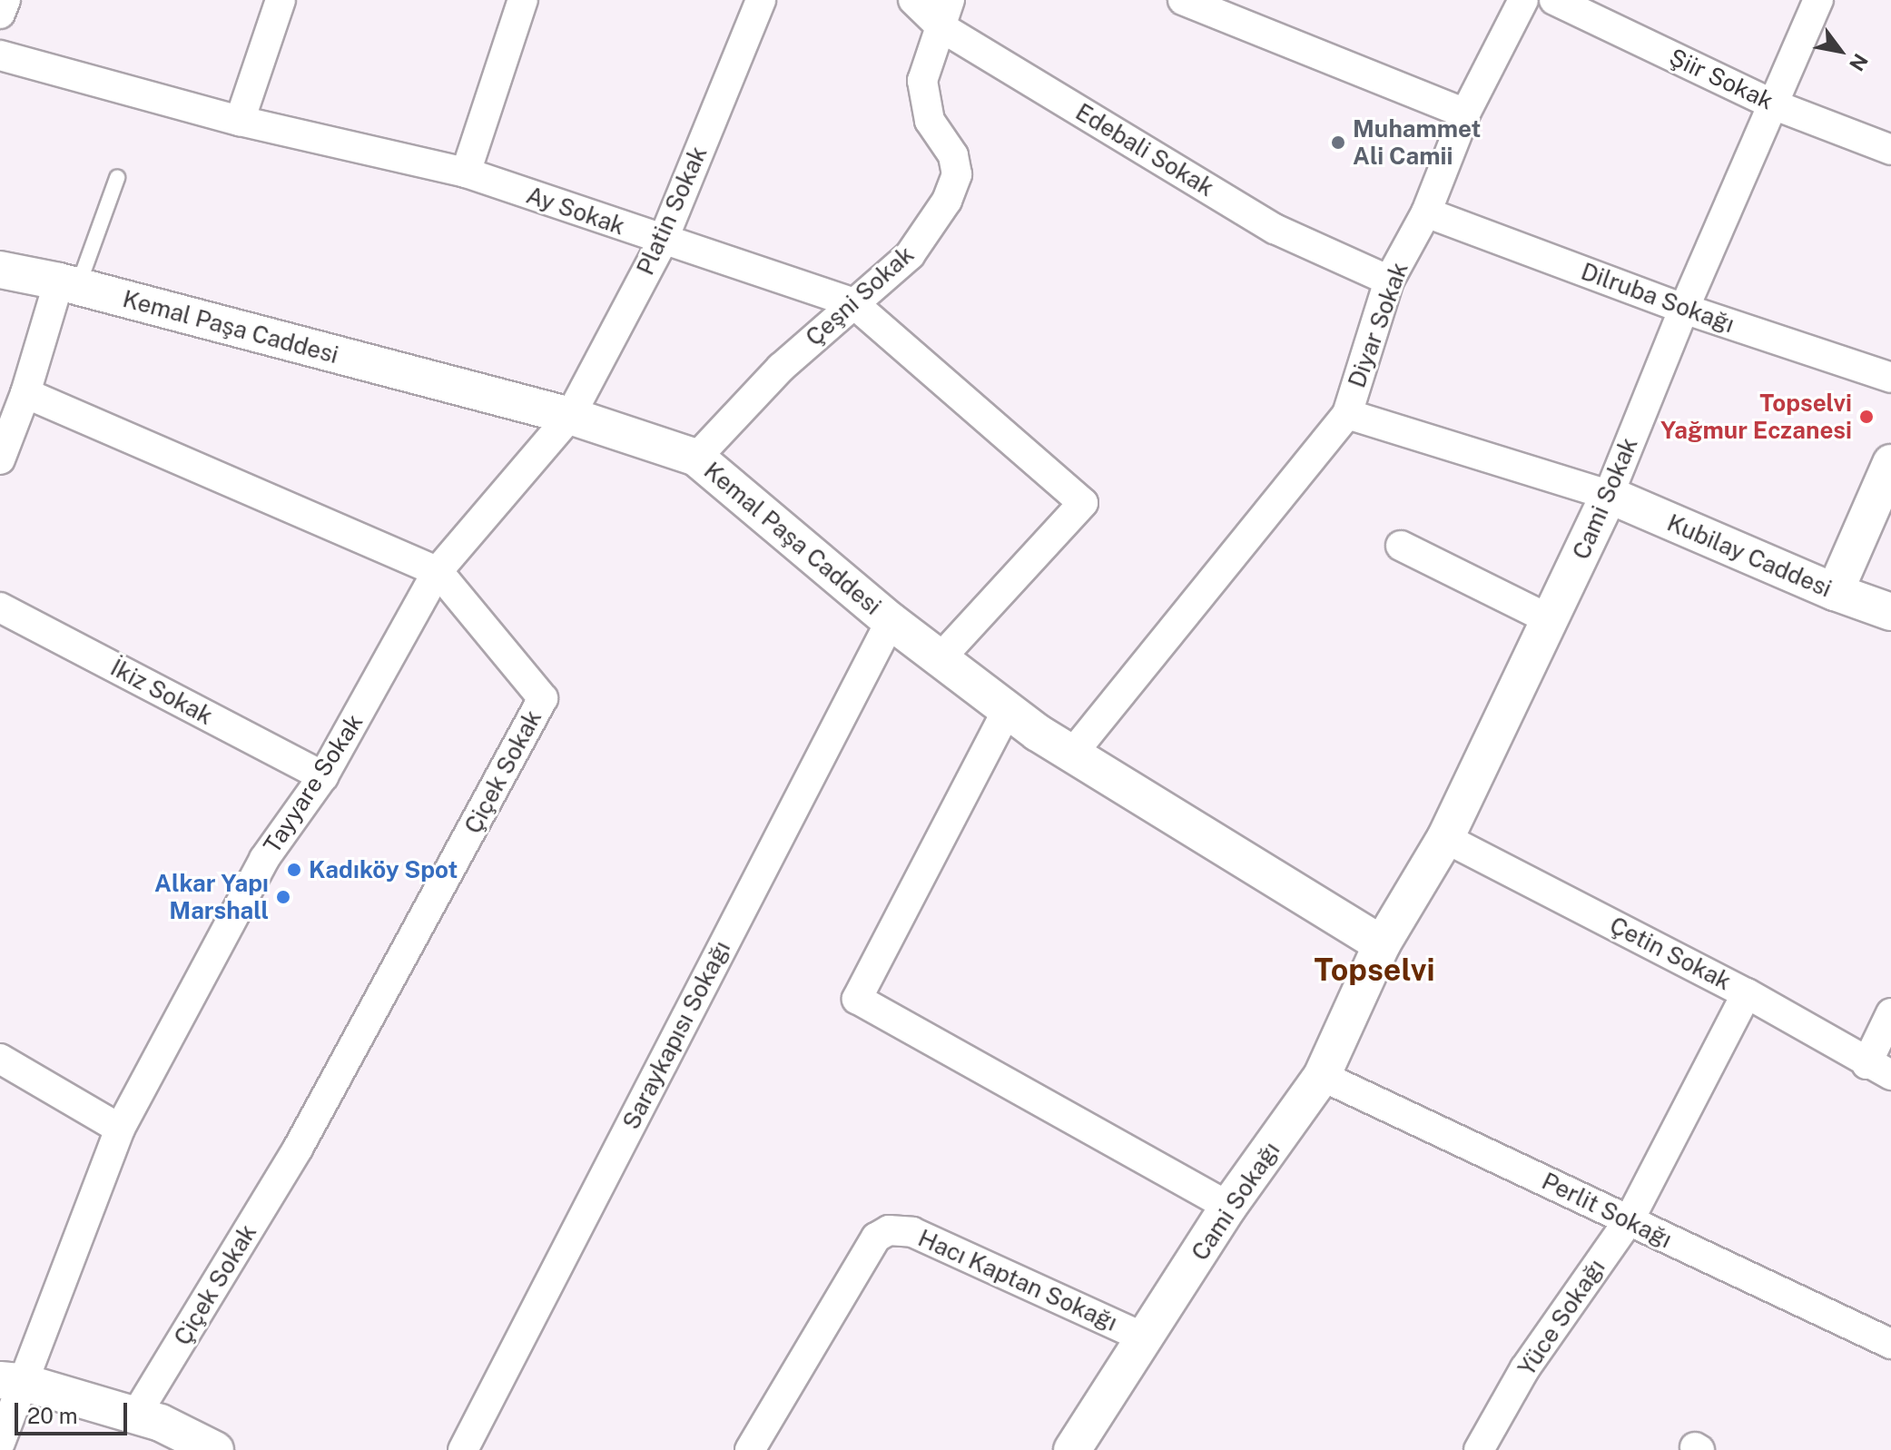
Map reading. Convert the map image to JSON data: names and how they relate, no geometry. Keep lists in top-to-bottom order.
{
  "streets": {
    "street": [
      "Şiir Sokak",
      "Edebali Sokak",
      "Ay Sokak",
      "Platin Sokak",
      "Çeşni Sokak",
      "Dilruba Sokağı",
      "Diyar Sokak",
      "Kemal Paşa Caddesi",
      "Cami Sokak",
      "Kubilay Caddesi",
      "İkiz Sokak",
      "Çiçek Sokak",
      "Tayyare Sokak",
      "Çetin Sokak",
      "Saraykapısı Sokağı",
      "Cami Sokağı",
      "Perlit Sokağı",
      "Hacı Kaptan Sokağı",
      "Yüce Sokağı"
    ]
  },
  "crossings": [
    ["Şiir Sokak", "Cami Sokak"],
    ["Edebali Sokak", "Çeşni Sokak"],
    ["Edebali Sokak", "Diyar Sokak"],
    ["Ay Sokak", "Platin Sokak"],
    ["Ay Sokak", "Çeşni Sokak"],
    ["Ay Sokak", "Kemal Paşa Caddesi"],
    ["Platin Sokak", "Kemal Paşa Caddesi"],
    ["Platin Sokak", "Tayyare Sokak"],
    ["Çeşni Sokak", "Kemal Paşa Caddesi"],
    ["Dilruba Sokağı", "Diyar Sokak"],
    ["Dilruba Sokağı", "Cami Sokak"],
    ["Kemal Paşa Caddesi", "Cami Sokak"],
    ["Kemal Paşa Caddesi", "Tayyare Sokak"],
    ["Kemal Paşa Caddesi", "Saraykapısı Sokağı"],
    ["Kemal Paşa Caddesi", "Cami Sokağı"],
    ["Cami Sokak", "Kubilay Caddesi"],
    ["Cami Sokak", "Çetin Sokak"],
    ["Cami Sokak", "Cami Sokağı"],
    ["İkiz Sokak", "Tayyare Sokak"],
    ["Çiçek Sokak", "Tayyare Sokak"],
    ["Çetin Sokak", "Yüce Sokağı"],
    ["Cami Sokağı", "Perlit Sokağı"],
    ["Cami Sokağı", "Hacı Kaptan Sokağı"],
    ["Perlit Sokağı", "Yüce Sokağı"]
  ],
  "districts": ["Topselvi"],
  "places": [
    "Muhammet Ali Camii",
    "Topselvi Yağmur Eczanesi",
    "Kadıköy Spot",
    "Alkar Yapı Marshall"
  ],
  "scale_bar": "20 m",
  "north": "bottom right"
}
